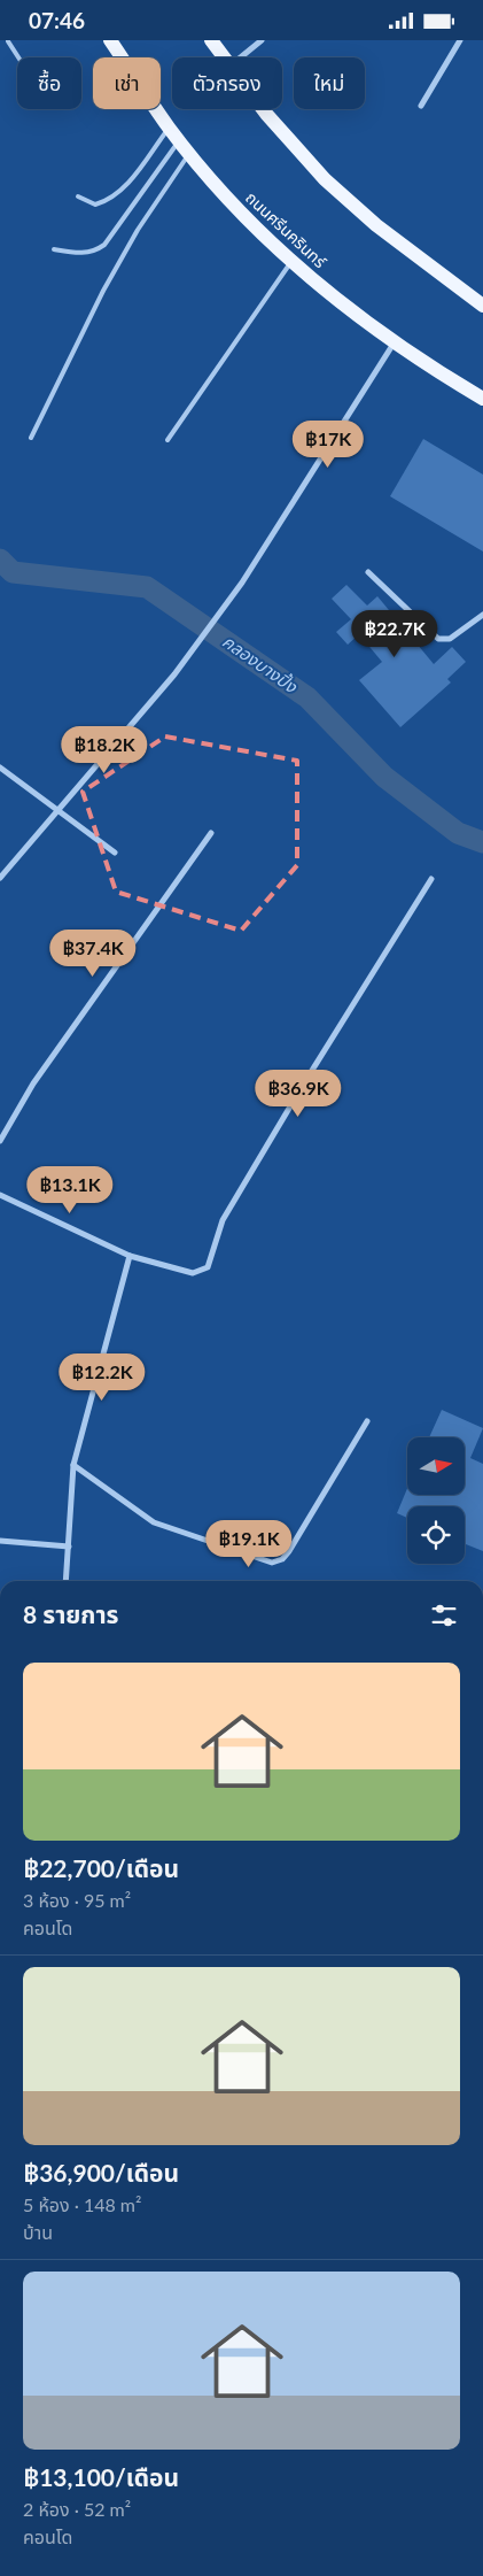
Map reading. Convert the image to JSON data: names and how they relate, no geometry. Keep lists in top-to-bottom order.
{
  "streets": {
    "main road": ["ถนนศรีนครินทร์"]
  },
  "water": ["คลองบางปิ้ง"],
  "north": "right",
  "page": {
    "status": "07:46",
    "chip": [
      "ซื้อ",
      "เช่า",
      "ตัวกรอง",
      "ใหม่"
    ],
    "price": [
      "฿17K",
      "฿22.7K",
      "฿18.2K",
      "฿37.4K",
      "฿36.9K",
      "฿13.1K",
      "฿12.2K",
      "฿19.1K"
    ],
    "heading": "8 รายการ",
    "list": [
      {
        "name": "฿22,700/เดือน",
        "note": "3 ห้อง · 95 m² · คอนโด"
      },
      {
        "name": "฿36,900/เดือน",
        "note": "5 ห้อง · 148 m² · บ้าน"
      },
      {
        "name": "฿13,100/เดือน",
        "note": "2 ห้อง · 52 m² · คอนโด"
      }
    ]
  }
}
